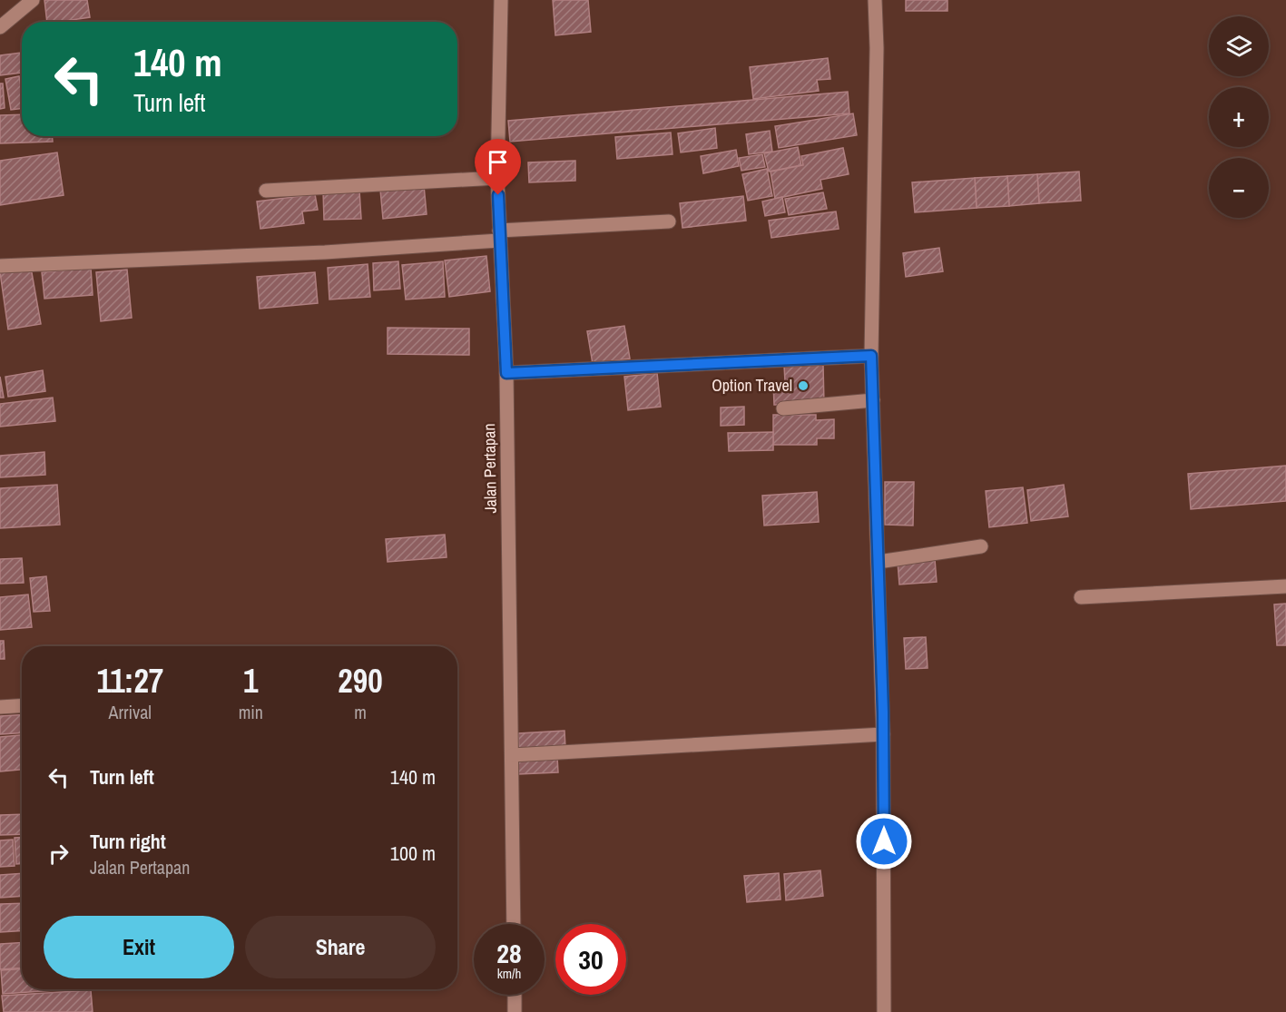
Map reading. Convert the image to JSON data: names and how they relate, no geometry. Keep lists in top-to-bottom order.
{
  "streets": {
    "street": ["Jalan Pertapan"]
  },
  "places": ["Option Travel"],
  "page": {
    "map_buttons": ["+", "−"],
    "turn": ["140 m", "Turn left"],
    "eta": [
      "11:27",
      "Arrival",
      "1",
      "min",
      "290",
      "m"
    ],
    "list": [
      {
        "name": "Turn left",
        "value": "140 m"
      },
      {
        "name": "Turn right",
        "note": "Jalan Pertapan",
        "value": "100 m"
      }
    ],
    "buttons": ["Exit", "Share"],
    "speed": "28 km/h",
    "limit": "30"
  }
}
